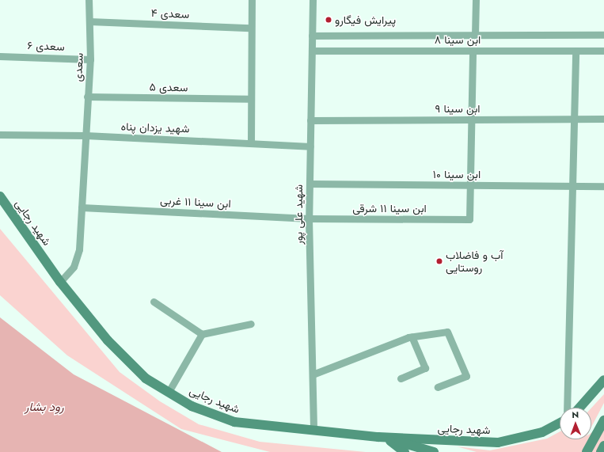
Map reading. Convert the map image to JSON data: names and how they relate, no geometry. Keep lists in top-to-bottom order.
{
  "streets": {
    "main road": ["شهید رجایی"],
    "street": [
      "سعدی ۴",
      "ابن سینا ۸",
      "سعدی ۶",
      "سعدی",
      "سعدی ۵",
      "ابن سینا ۹",
      "شهید یزدان پناه",
      "ابن سینا ۱۰",
      "ابن سینا ۱۱ غربی",
      "ابن سینا ۱۱ شرقی",
      "شهید علی پور"
    ]
  },
  "crossings": [
    ["سعدی ۴", "سعدی"],
    ["ابن سینا ۸", "شهید علی پور"],
    ["سعدی ۶", "سعدی"],
    ["سعدی", "سعدی ۵"],
    ["سعدی", "شهید یزدان پناه"],
    ["سعدی", "ابن سینا ۱۱ غربی"],
    ["سعدی", "شهید رجایی"],
    ["ابن سینا ۹", "شهید علی پور"],
    ["شهید یزدان پناه", "شهید علی پور"],
    ["ابن سینا ۱۰", "ابن سینا ۱۱ شرقی"],
    ["ابن سینا ۱۰", "شهید علی پور"],
    ["ابن سینا ۱۱ غربی", "ابن سینا ۱۱ شرقی"],
    ["ابن سینا ۱۱ غربی", "شهید علی پور"],
    ["ابن سینا ۱۱ شرقی", "شهید علی پور"],
    ["شهید علی پور", "شهید رجایی"]
  ],
  "water": ["رود بشار"],
  "places": ["پیرایش فیگارو", "آب و فاضلاب روستایی"],
  "north": "top"
}
